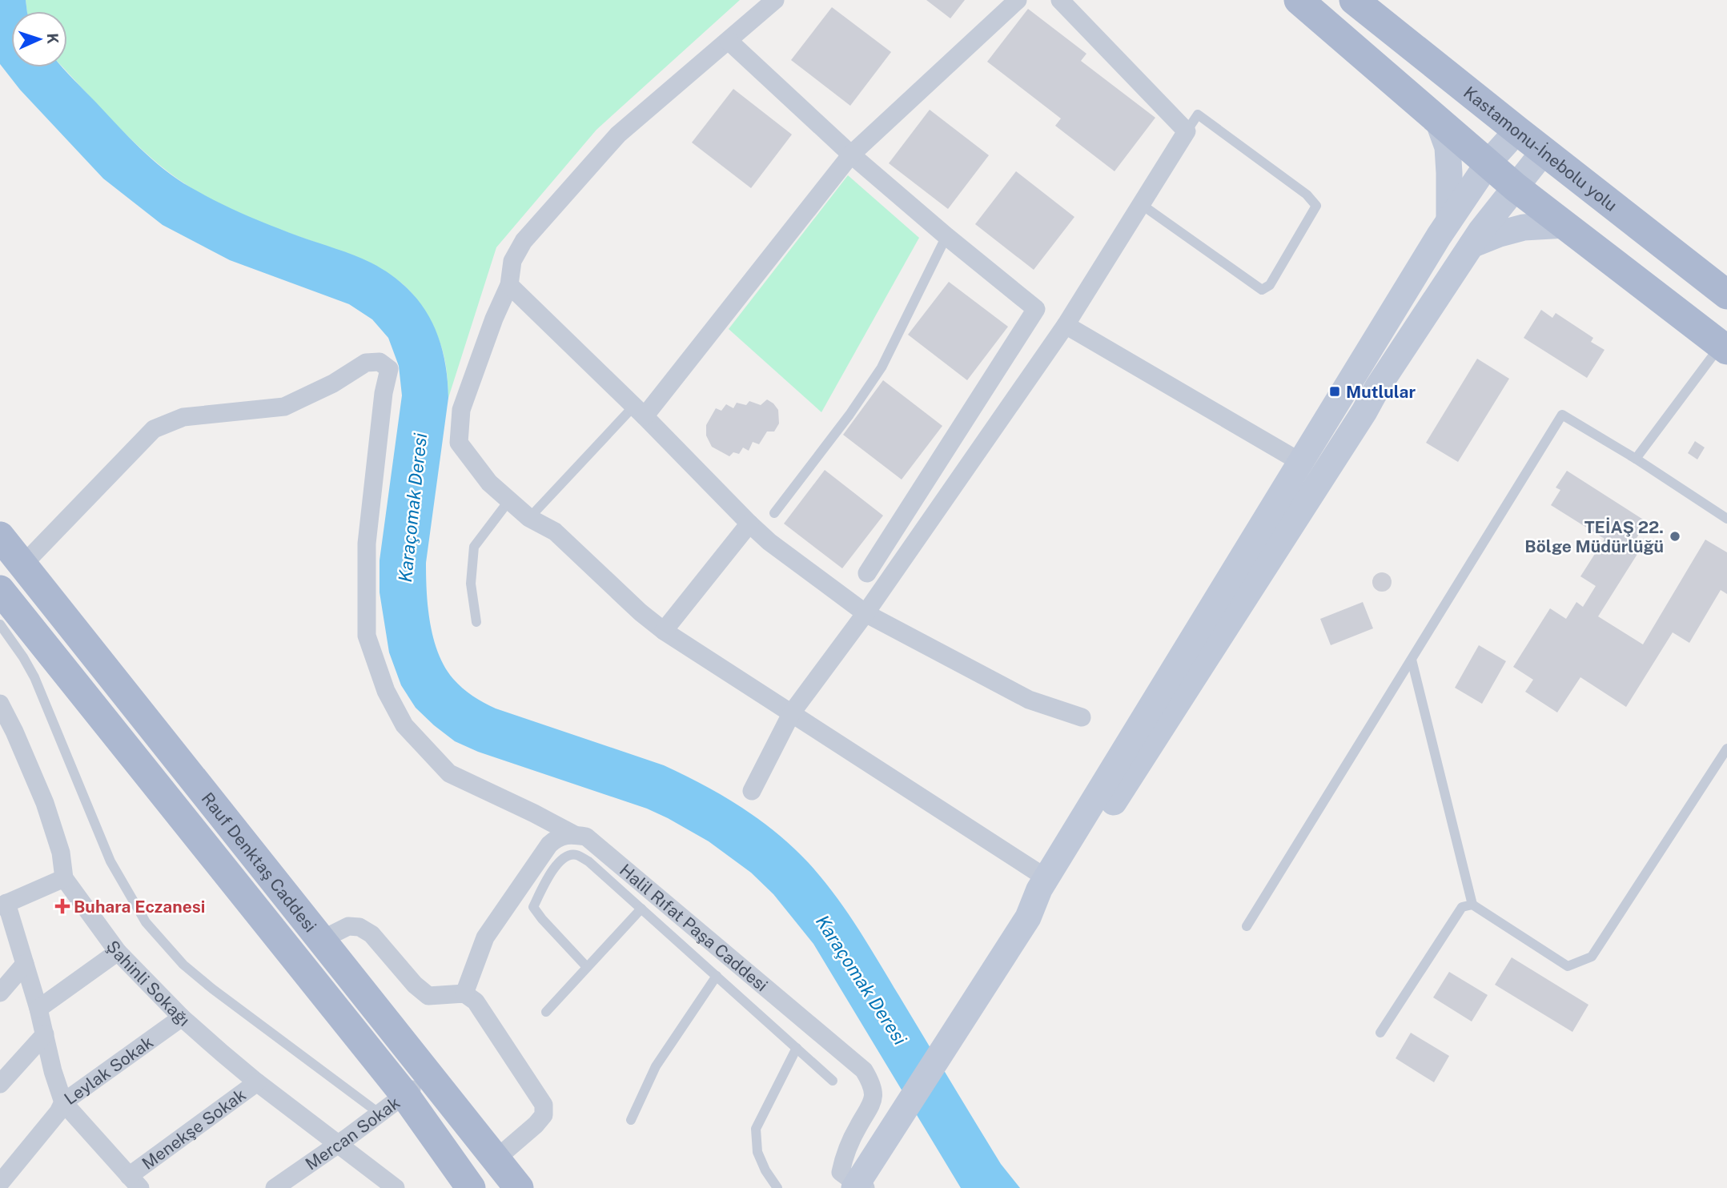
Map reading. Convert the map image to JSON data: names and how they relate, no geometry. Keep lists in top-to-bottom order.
{
  "streets": {
    "main road": ["Kastamonu-İnebolu yolu", "Rauf Denktaş Caddesi"],
    "street": [
      "Halil Rıfat Paşa Caddesi",
      "Şahinli Sokağı",
      "Leylak Sokak",
      "Menekşe Sokak",
      "Mercan Sokak"
    ]
  },
  "crossings": [
    ["Rauf Denktaş Caddesi", "Mercan Sokak"],
    ["Şahinli Sokağı", "Leylak Sokak"],
    ["Şahinli Sokağı", "Menekşe Sokak"],
    ["Şahinli Sokağı", "Mercan Sokak"]
  ],
  "water": ["Karaçomak Deresi"],
  "places": {
    "transit": ["Mutlular"],
    "other": ["TEİAŞ 22. Bölge Müdürlüğü"],
    "health": ["Buhara Eczanesi"]
  },
  "north": "right"
}
